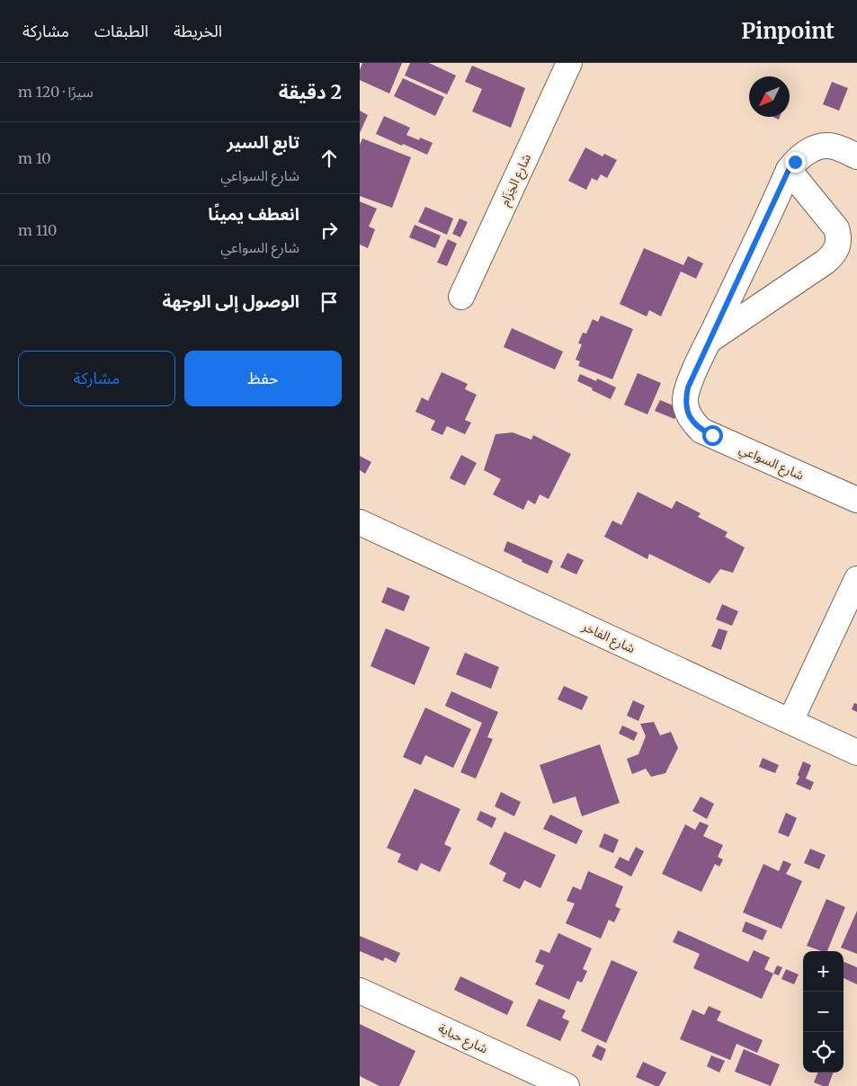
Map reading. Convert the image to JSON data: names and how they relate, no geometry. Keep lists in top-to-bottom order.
{
  "streets": {
    "street": [
      "شارع الخِزَام",
      "شارع السواعي",
      "شارع الفاخر",
      "شارع حباية"
    ]
  },
  "north": "bottom left",
  "page": {
    "header": "Pinpoint",
    "nav": ["الخريطة", "الطبقات", "مشاركة"],
    "heading": ["2 دقيقة", "سيرًا · 120 m"],
    "list": [
      ["تابع السير", "شارع السواعي", "10 m"],
      ["انعطف يمينًا", "شارع السواعي", "110 m"],
      "الوصول إلى الوجهة"
    ],
    "buttons": ["حفظ", "مشاركة"],
    "map_buttons": ["+", "−"]
  }
}
